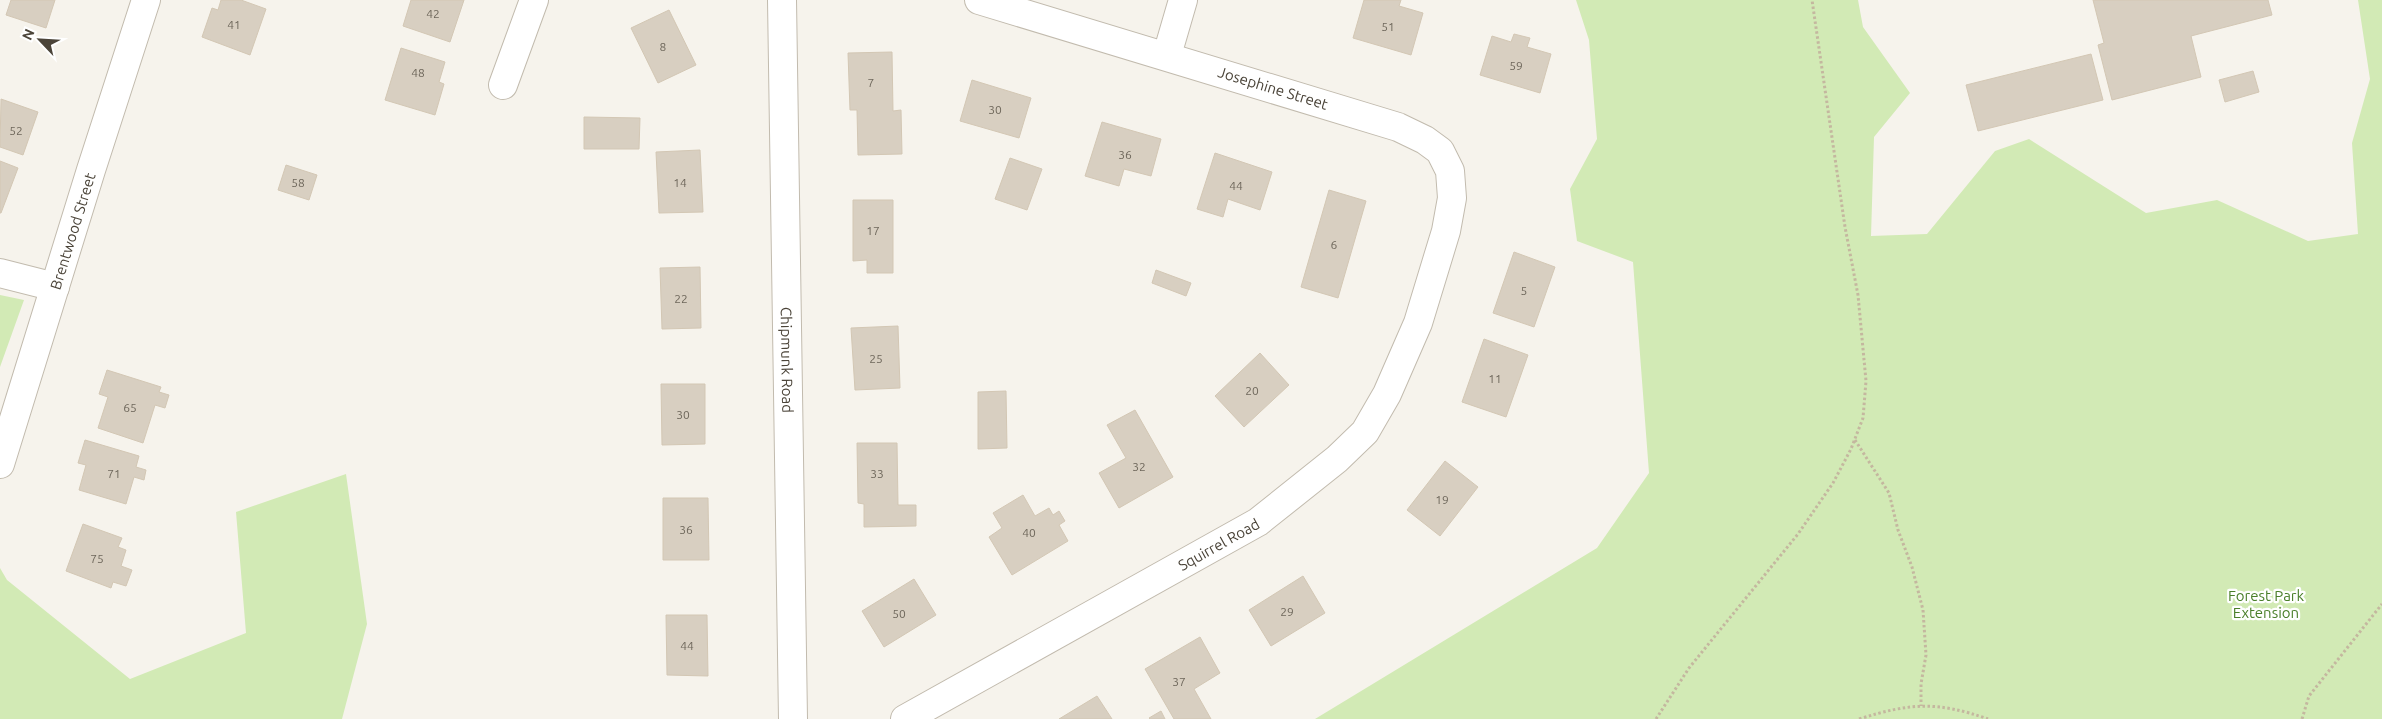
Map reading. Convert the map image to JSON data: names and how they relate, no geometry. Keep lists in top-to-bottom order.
{
  "streets": {
    "street": [
      "Josephine Street",
      "Brentwood Street",
      "Chipmunk Road",
      "Squirrel Road"
    ]
  },
  "crossings": [
    ["Josephine Street", "Squirrel Road"]
  ],
  "parks": ["Forest Park Extension"],
  "house_numbers": [
    "42",
    "41",
    "51",
    "8",
    "59",
    "48",
    "7",
    "30",
    "52",
    "36",
    "58",
    "14",
    "44",
    "17",
    "6",
    "5",
    "22",
    "25",
    "11",
    "20",
    "65",
    "30",
    "32",
    "71",
    "33",
    "19",
    "36",
    "40",
    "75",
    "29",
    "50",
    "44",
    "37"
  ],
  "north": "top left"
}
